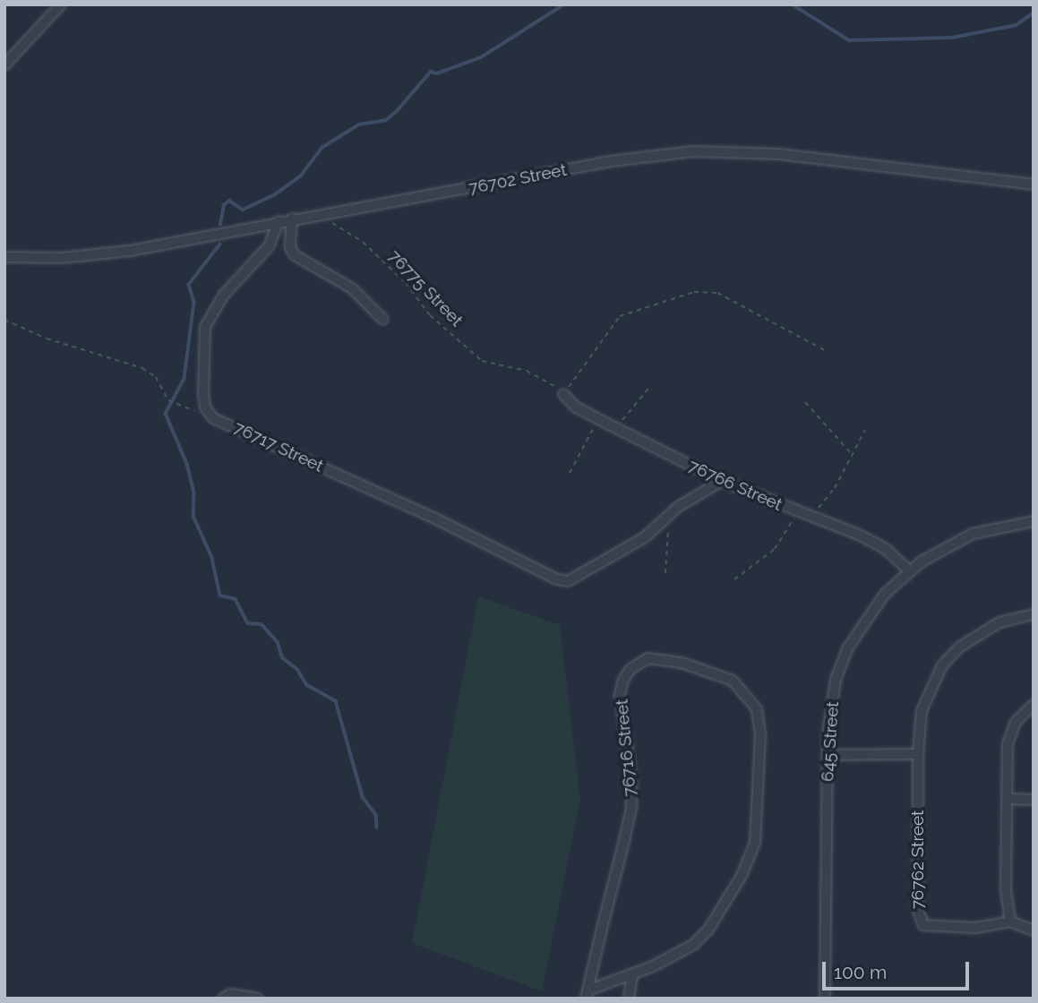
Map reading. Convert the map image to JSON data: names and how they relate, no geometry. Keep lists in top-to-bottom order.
{
  "streets": {
    "street": [
      "76702 Street",
      "76717 Street",
      "76766 Street",
      "645 Street",
      "76716 Street",
      "76762 Street"
    ],
    "path": ["76775 Street"]
  },
  "crossings": [
    ["76775 Street", "76766 Street"],
    ["76766 Street", "645 Street"]
  ],
  "scale_bar": "100 m"
}
